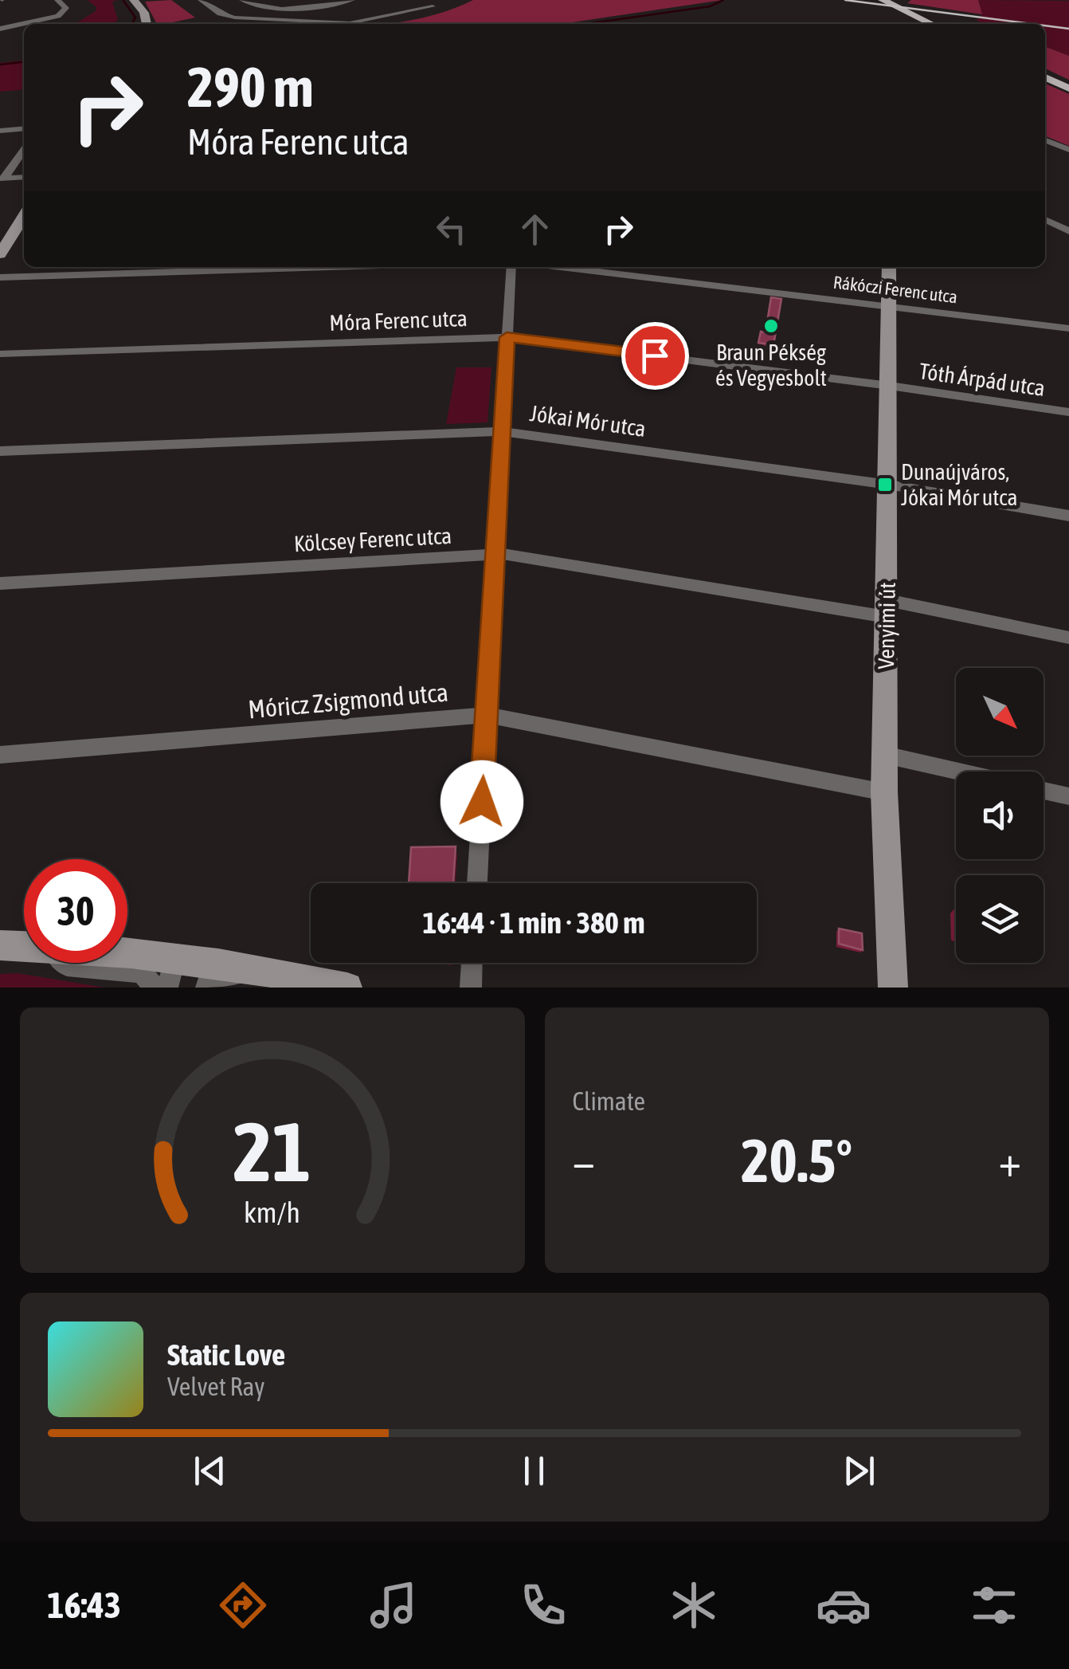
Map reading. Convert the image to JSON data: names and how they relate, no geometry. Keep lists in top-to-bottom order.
{
  "streets": {
    "street": [
      "Rákóczi Ferenc utca",
      "Móra Ferenc utca",
      "Tóth Árpád utca",
      "Jókai Mór utca",
      "Kölcsey Ferenc utca",
      "Venyimi út",
      "Móricz Zsigmond utca"
    ]
  },
  "crossings": [
    ["Rákóczi Ferenc utca", "Venyimi út"],
    ["Móra Ferenc utca", "Tóth Árpád utca"],
    ["Móra Ferenc utca", "Venyimi út"],
    ["Tóth Árpád utca", "Venyimi út"],
    ["Jókai Mór utca", "Venyimi út"],
    ["Kölcsey Ferenc utca", "Venyimi út"],
    ["Venyimi út", "Móricz Zsigmond utca"]
  ],
  "places": {
    "other": ["Braun Pékség és Vegyesbolt"],
    "transit": ["Dunaújváros, Jókai Mór utca"]
  },
  "north": "bottom right",
  "page": {
    "turn": ["290 m", "Móra Ferenc utca"],
    "limit": "30",
    "trip": "16:44 · 1 min · 380 m",
    "tile": "Climate",
    "heat": ["−", "20.5°", "+"],
    "song": ["Static Love", "Velvet Ray"],
    "tabs": "16:43",
    "gauge": ["21", "km/h"]
  }
}
